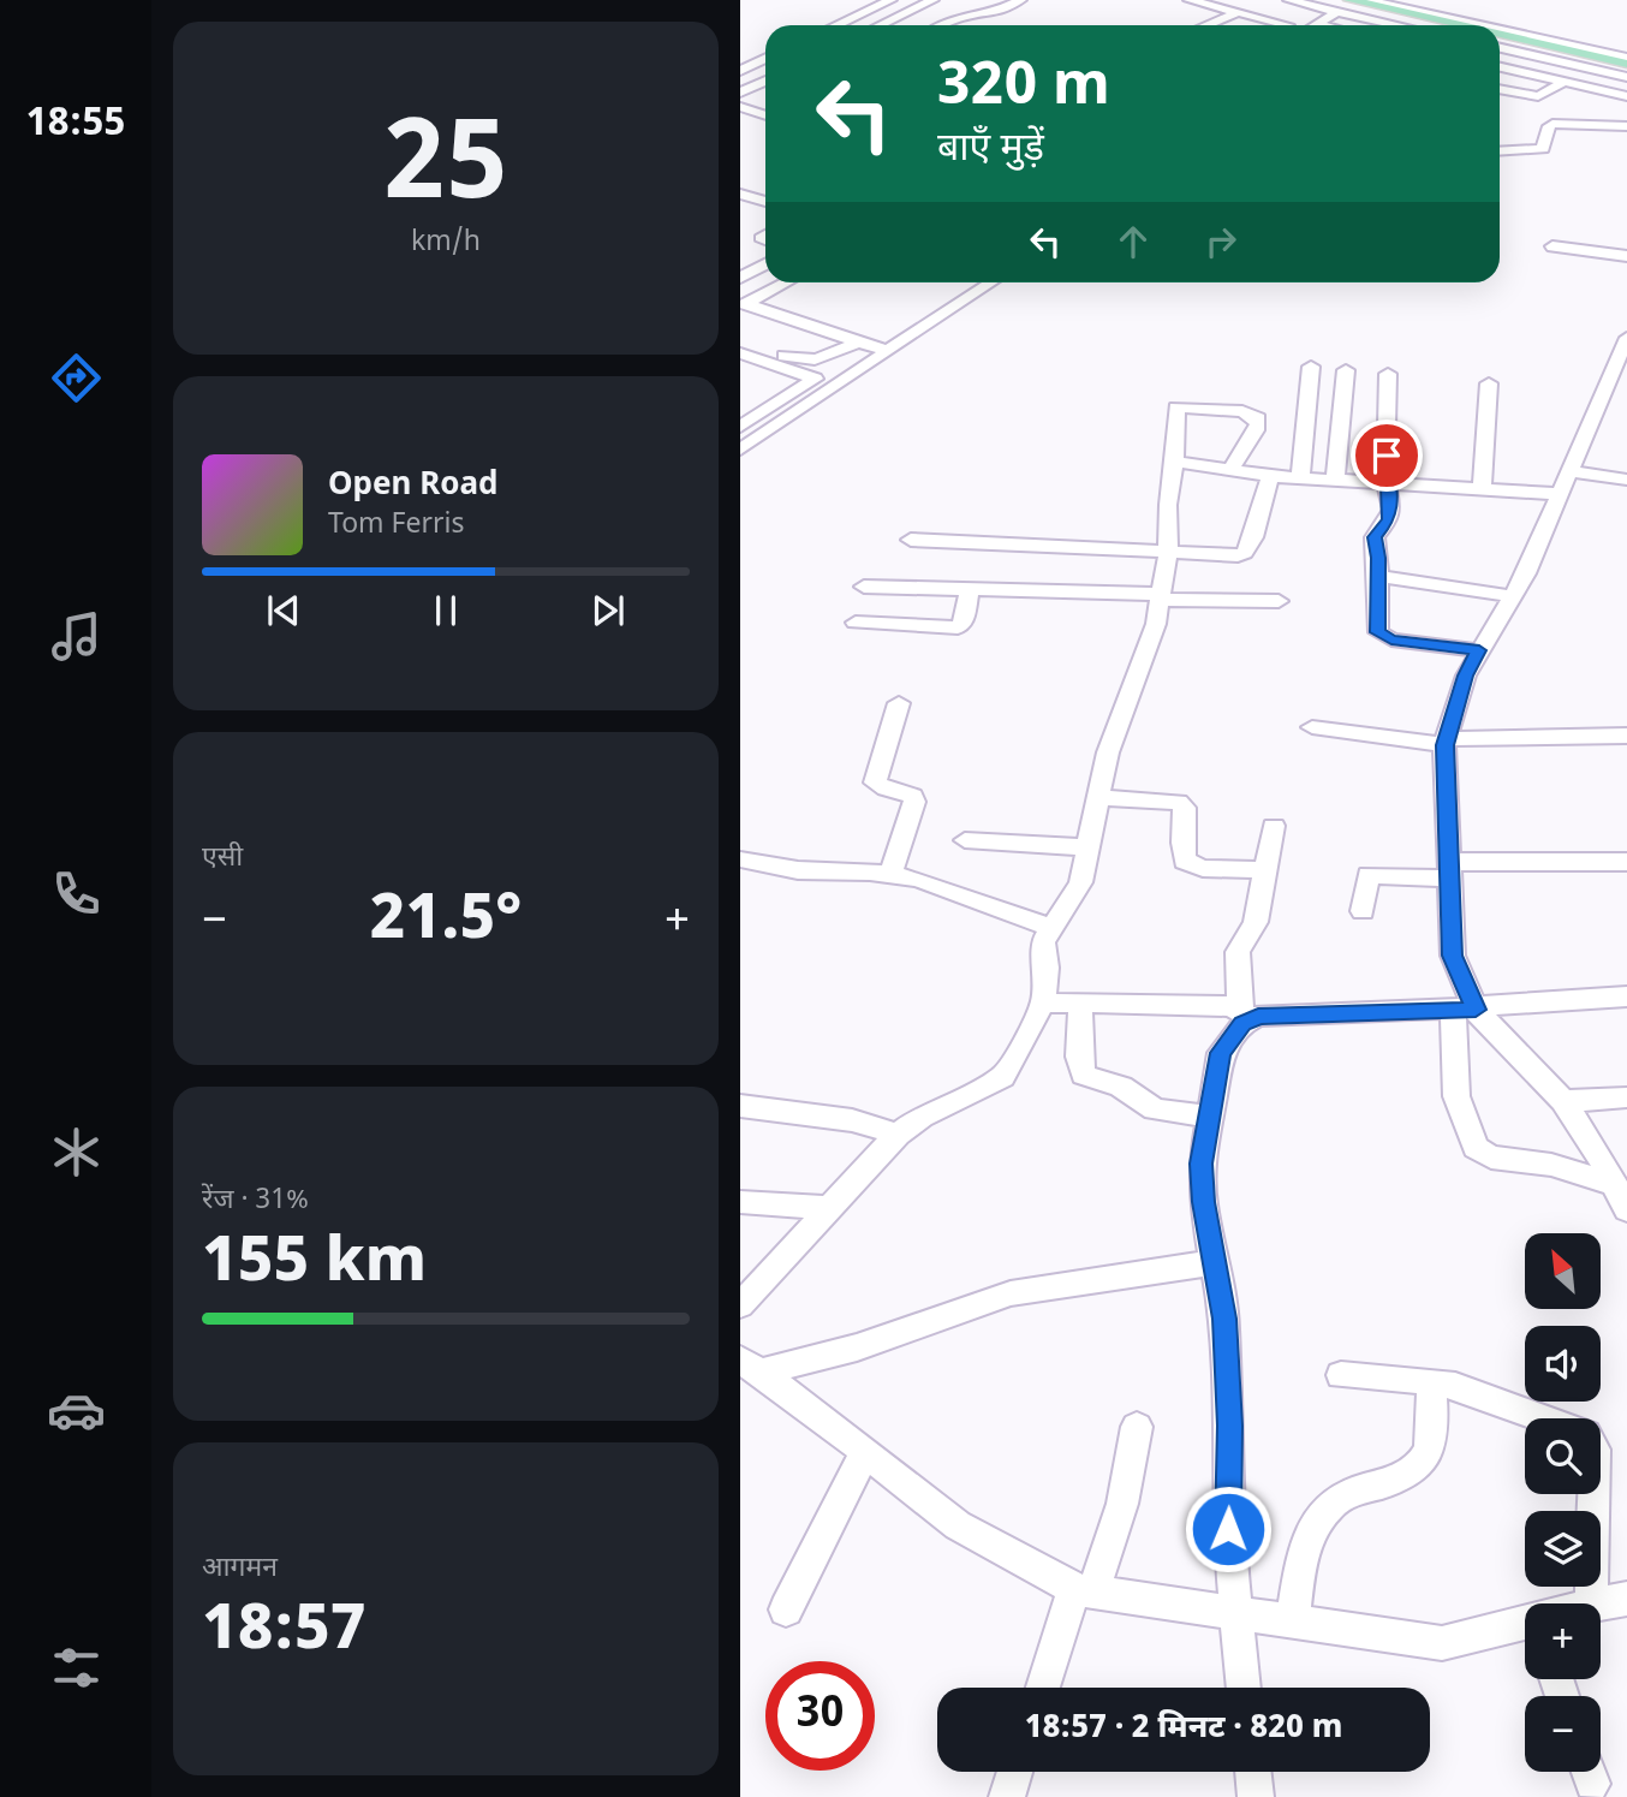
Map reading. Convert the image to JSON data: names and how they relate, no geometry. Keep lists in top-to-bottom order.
{
  "north": "top left",
  "page": {
    "tabs": "18:55",
    "tile": [
      ["25", "km/h"],
      "एसी",
      ["रेंज · 31%", "155 km"],
      ["आगमन", "18:57"]
    ],
    "turn": ["320 m", "बाएँ मुड़ें"],
    "song": ["Open Road", "Tom Ferris"],
    "heat": ["−", "21.5°", "+"],
    "map_buttons": ["+", "−"],
    "limit": "30",
    "trip": "18:57 · 2 मिनट · 820 m"
  }
}
